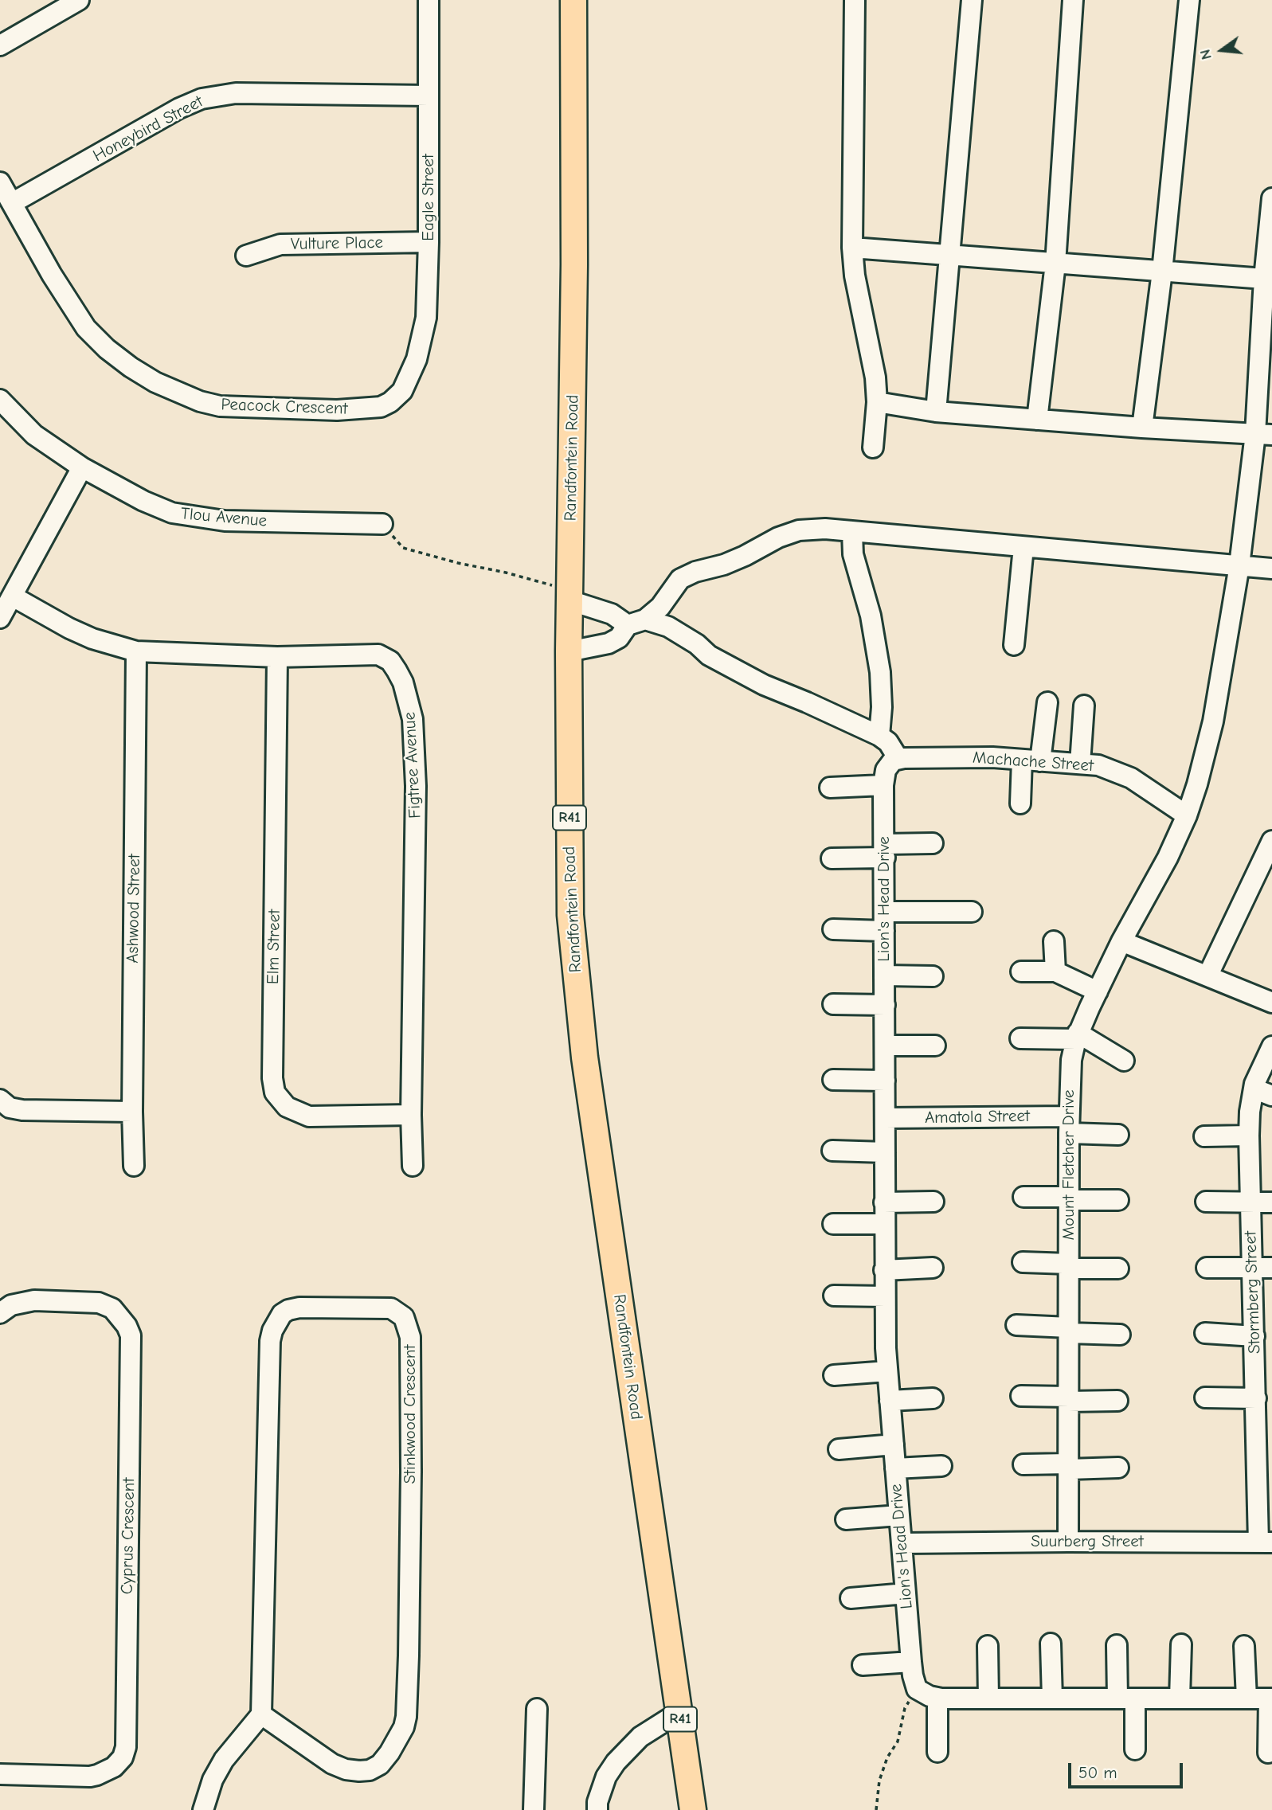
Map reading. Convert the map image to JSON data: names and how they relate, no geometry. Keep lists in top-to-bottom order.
{
  "streets": {
    "main road": ["Randfontein Road", "R41"],
    "street": [
      "Honeybird Street",
      "Eagle Street",
      "Vulture Place",
      "Peacock Crescent",
      "Tlou Avenue",
      "Machache Street",
      "Figtree Avenue",
      "Lion's Head Drive",
      "Ashwood Street",
      "Elm Street",
      "Amatola Street",
      "Mount Fletcher Drive",
      "Stormberg Street",
      "Stinkwood Crescent",
      "Cyprus Crescent",
      "Suurberg Street"
    ]
  },
  "crossings": [
    ["Honeybird Street", "Eagle Street"],
    ["Honeybird Street", "Peacock Crescent"],
    ["Eagle Street", "Vulture Place"],
    ["Eagle Street", "Peacock Crescent"],
    ["Machache Street", "Lion's Head Drive"],
    ["Machache Street", "Mount Fletcher Drive"],
    ["Figtree Avenue", "Ashwood Street"],
    ["Figtree Avenue", "Elm Street"],
    ["Lion's Head Drive", "Amatola Street"],
    ["Lion's Head Drive", "Suurberg Street"],
    ["Amatola Street", "Mount Fletcher Drive"],
    ["Mount Fletcher Drive", "Suurberg Street"],
    ["Stormberg Street", "Suurberg Street"]
  ],
  "scale_bar": "50 m",
  "north": "left"
}
